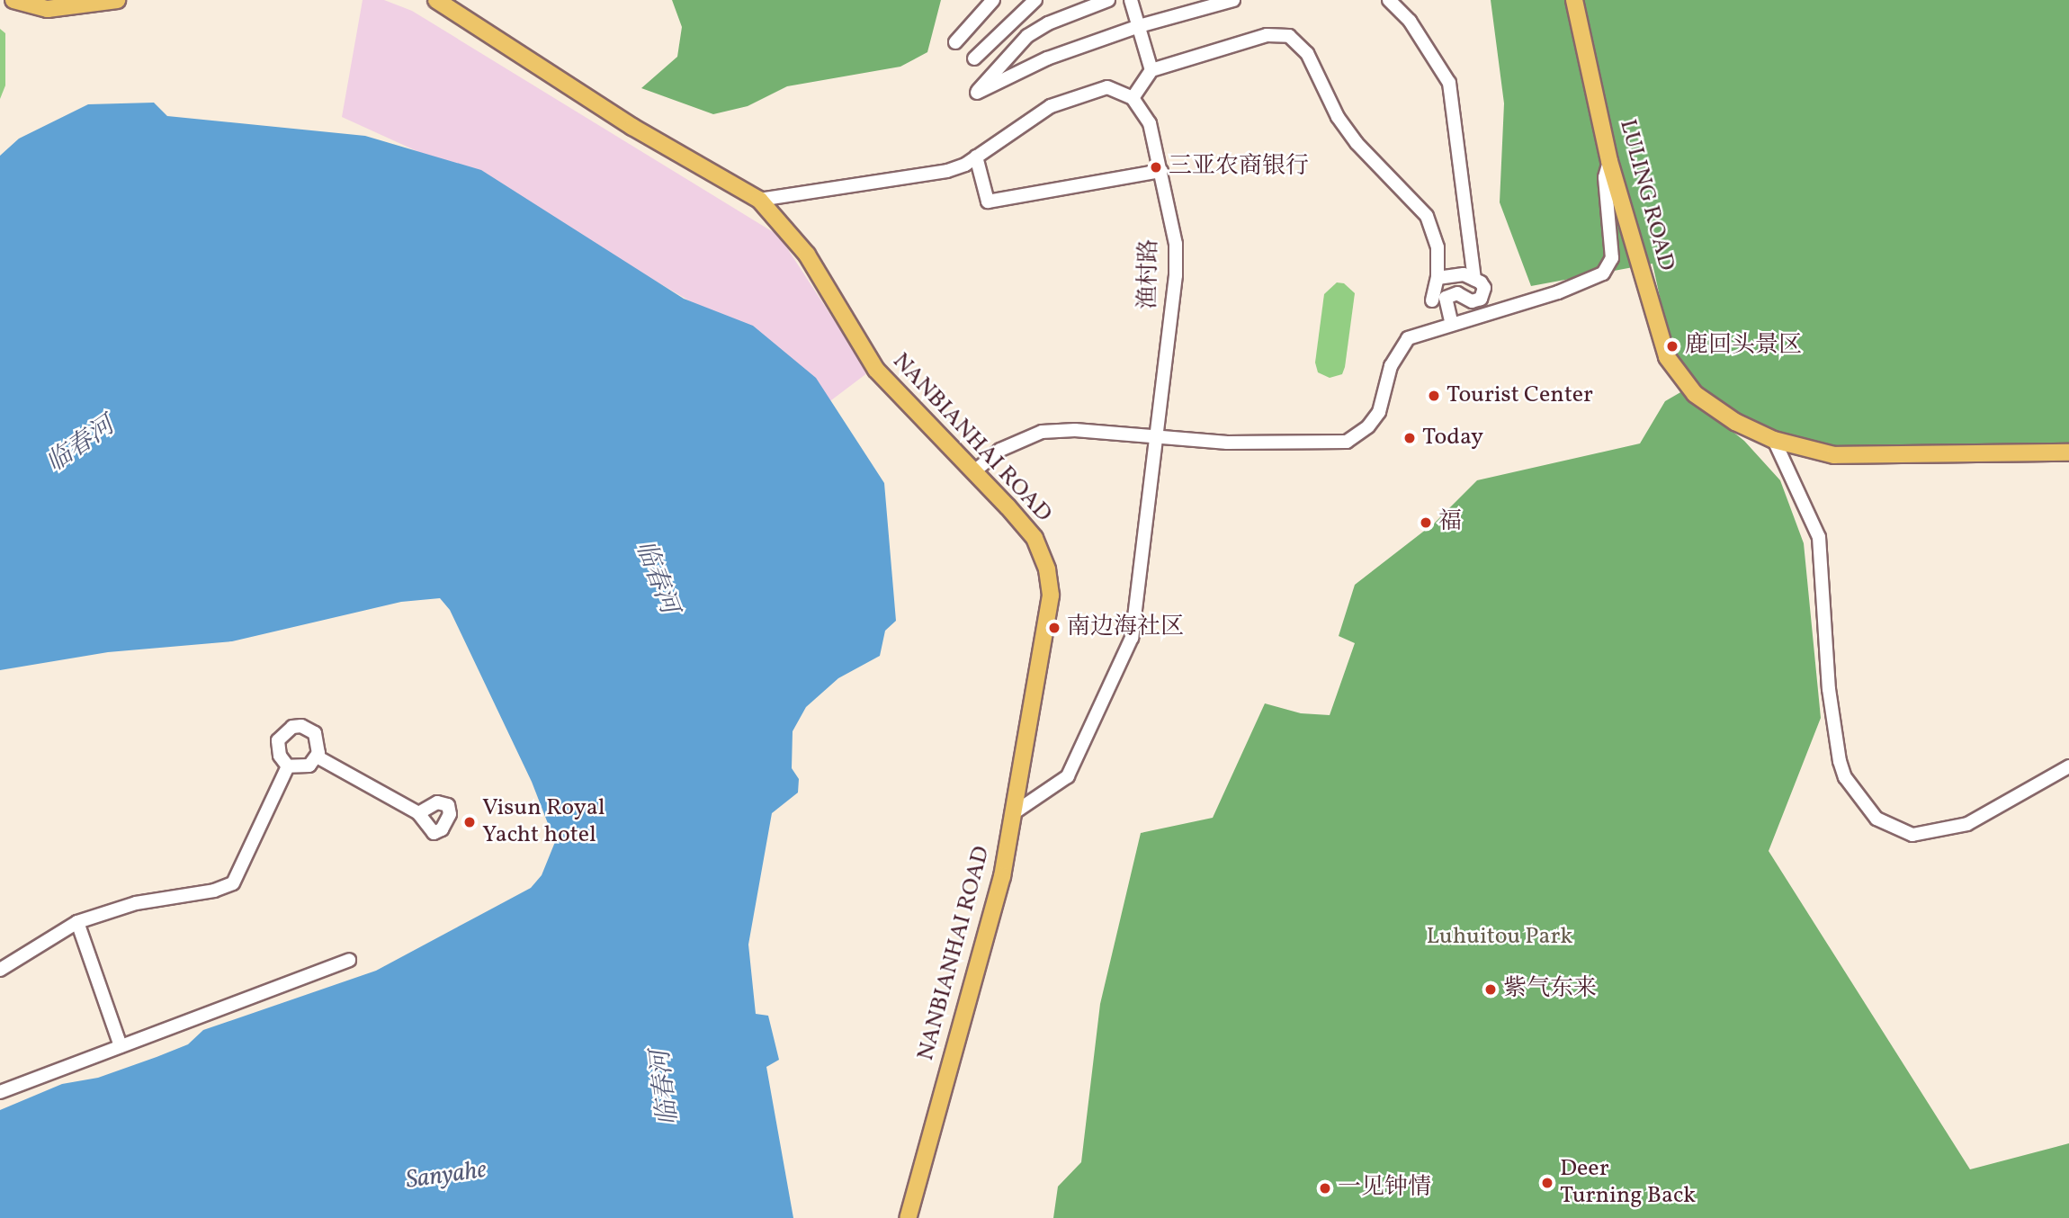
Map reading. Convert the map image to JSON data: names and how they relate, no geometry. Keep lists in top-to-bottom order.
{
  "streets": {
    "main road": ["LULING ROAD", "NANBIANHAI ROAD"],
    "street": ["渔村路"]
  },
  "crossings": [
    ["渔村路", "NANBIANHAI ROAD"]
  ],
  "water": ["临春河", "Sanyahe"],
  "parks": ["Luhuitou Park"],
  "places": [
    "三亚农商银行",
    "鹿回头景区",
    "Tourist Center",
    "Today",
    "福",
    "南边海社区",
    "Visun Royal Yacht hotel",
    "紫气东来",
    "Deer Turning Back",
    "一见钟情"
  ]
}
